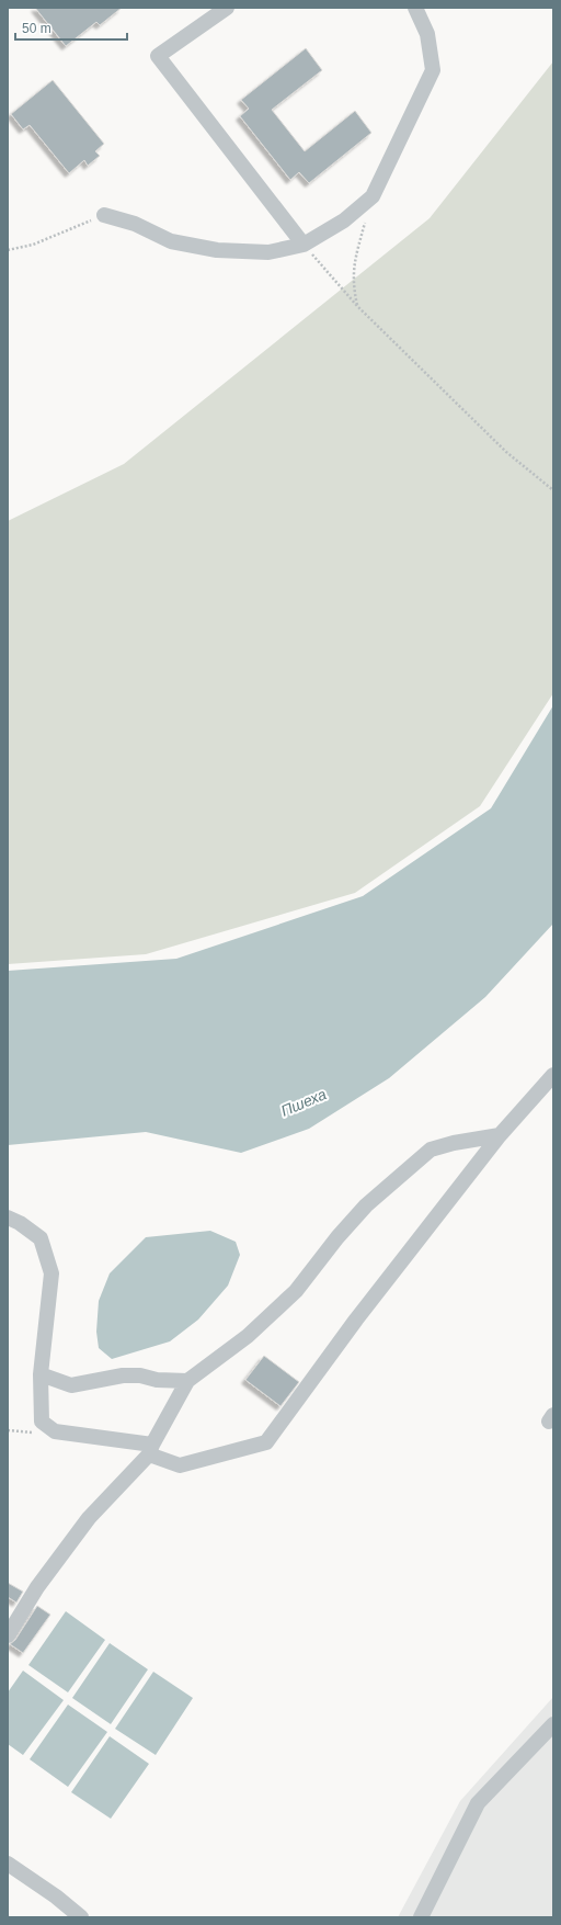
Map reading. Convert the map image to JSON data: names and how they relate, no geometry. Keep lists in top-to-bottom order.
{
  "water": ["Пшеха"],
  "scale_bar": "50 m"
}
